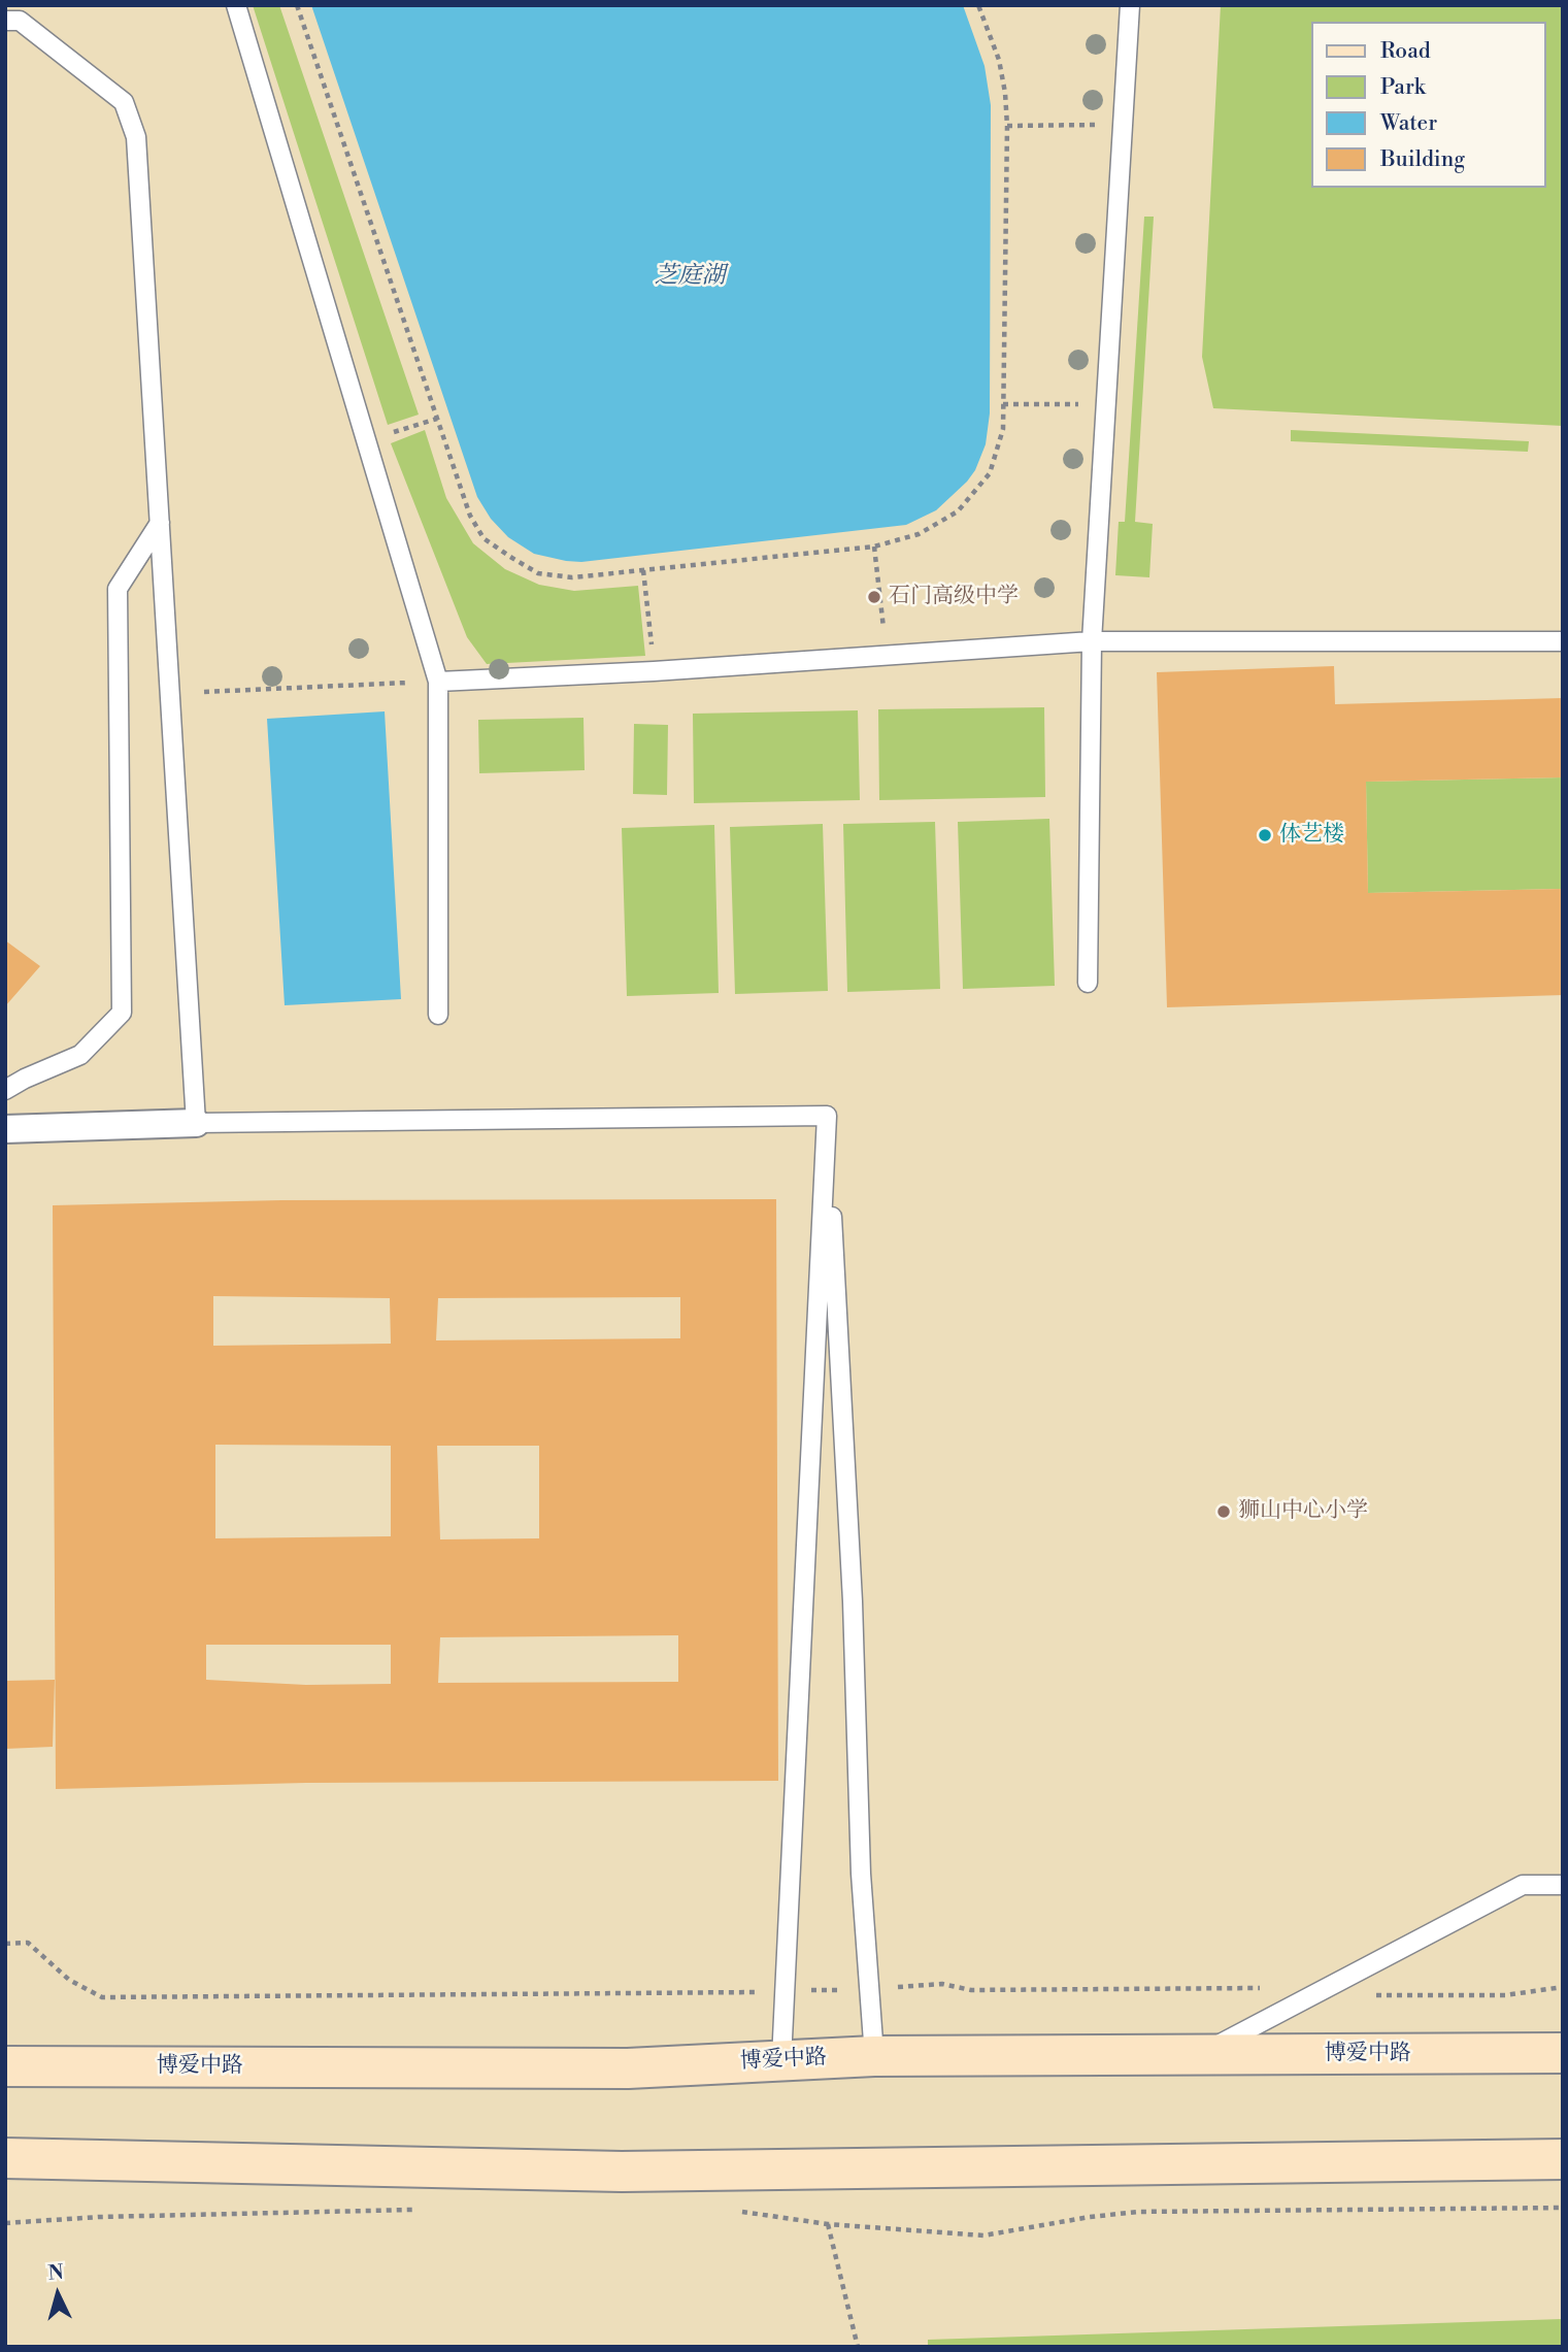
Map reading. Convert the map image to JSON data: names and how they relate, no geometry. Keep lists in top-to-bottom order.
{
  "streets": {
    "main road": ["博爱中路"]
  },
  "water": ["芝庭湖"],
  "places": ["石门高级中学", "体艺楼", "狮山中心小学"],
  "legend": [
    "Road",
    "Park",
    "Water",
    "Building"
  ],
  "north": "top"
}
